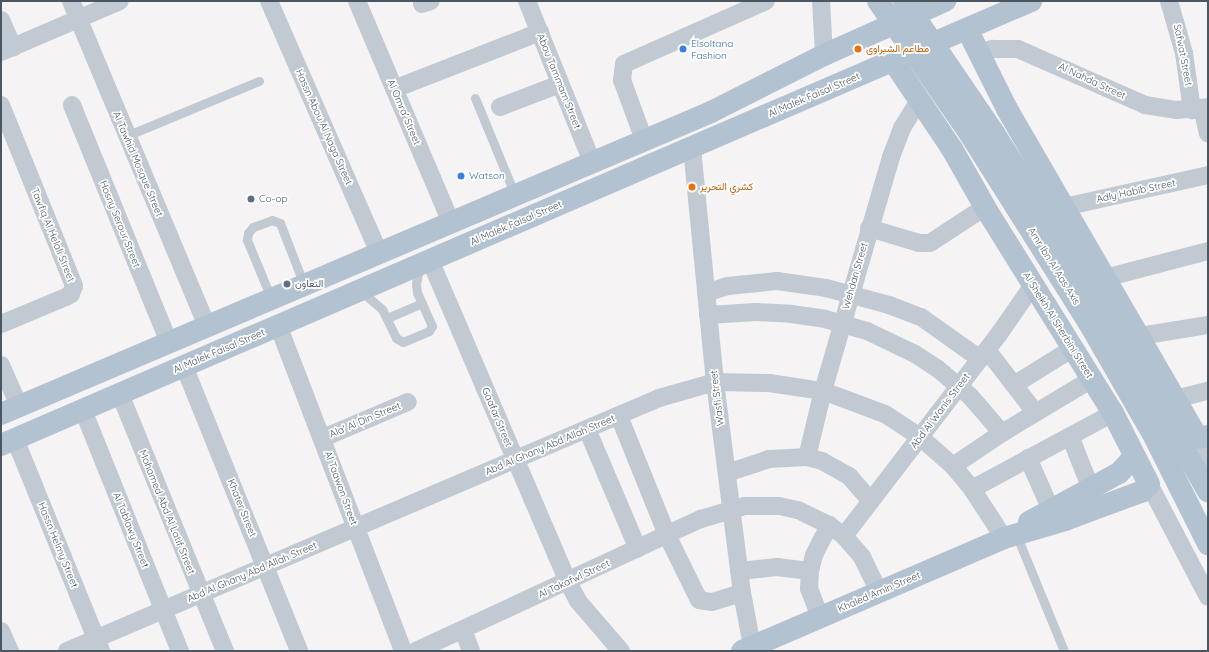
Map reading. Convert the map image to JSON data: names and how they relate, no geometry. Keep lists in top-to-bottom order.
{
  "streets": {
    "main road": [
      "Al Malek Faisal Street",
      "Amr Ibn Al Aas Axis",
      "Al Sheikh Al Sherbini Street",
      "Khaled Amin Street"
    ],
    "street": [
      "Safwat Street",
      "Abou Tammam Street",
      "Al Nahda Street",
      "Al Omra' Street",
      "Hassn Abou Al Naga Street",
      "Al Tawhid Mosque Street",
      "Adly Habib Street",
      "Hosny Serour Street",
      "Tawfiq Al Helali Street",
      "Wehdan Street",
      "Wasfi Street",
      "Abd Al Wanis Street",
      "Gaafar Street",
      "Ala' Al Din Street",
      "Abd Al Ghany Abd Allah Street",
      "Al Taawon Street",
      "Khater Street",
      "Mohamed Abd Al Latif Street",
      "Al Tablawy Street",
      "Hassn Helmy Street",
      "Al Takafwl Street"
    ]
  },
  "crossings": [
    ["Safwat Street", "Al Nahda Street"],
    ["Al Malek Faisal Street", "Al Sheikh Al Sherbini Street"],
    ["Al Malek Faisal Street", "Wasfi Street"],
    ["Al Malek Faisal Street", "Gaafar Street"],
    ["Al Malek Faisal Street", "Al Taawon Street"],
    ["Al Malek Faisal Street", "Khater Street"],
    ["Al Malek Faisal Street", "Mohamed Abd Al Latif Street"],
    ["Al Malek Faisal Street", "Al Tablawy Street"],
    ["Al Malek Faisal Street", "Hassn Helmy Street"],
    ["Wehdan Street", "Al Sheikh Al Sherbini Street"],
    ["Wehdan Street", "Abd Al Ghany Abd Allah Street"],
    ["Al Sheikh Al Sherbini Street", "Abd Al Wanis Street"],
    ["Al Sheikh Al Sherbini Street", "Khaled Amin Street"],
    ["Wasfi Street", "Abd Al Ghany Abd Allah Street"],
    ["Wasfi Street", "Al Takafwl Street"],
    ["Wasfi Street", "Khaled Amin Street"],
    ["Abd Al Wanis Street", "Abd Al Ghany Abd Allah Street"],
    ["Abd Al Wanis Street", "Al Takafwl Street"],
    ["Gaafar Street", "Abd Al Ghany Abd Allah Street"],
    ["Gaafar Street", "Al Takafwl Street"],
    ["Ala' Al Din Street", "Al Taawon Street"],
    ["Abd Al Ghany Abd Allah Street", "Al Taawon Street"],
    ["Abd Al Ghany Abd Allah Street", "Khater Street"],
    ["Abd Al Ghany Abd Allah Street", "Mohamed Abd Al Latif Street"],
    ["Abd Al Ghany Abd Allah Street", "Al Tablawy Street"],
    ["Abd Al Ghany Abd Allah Street", "Hassn Helmy Street"],
    ["Abd Al Ghany Abd Allah Street", "Khaled Amin Street"],
    ["Al Takafwl Street", "Khaled Amin Street"]
  ],
  "places": [
    "Elsoltana Fashion",
    "مطاعم الشبراوى",
    "Watson",
    "كشري التحرير",
    "Co-op",
    "التعاون"
  ]
}
